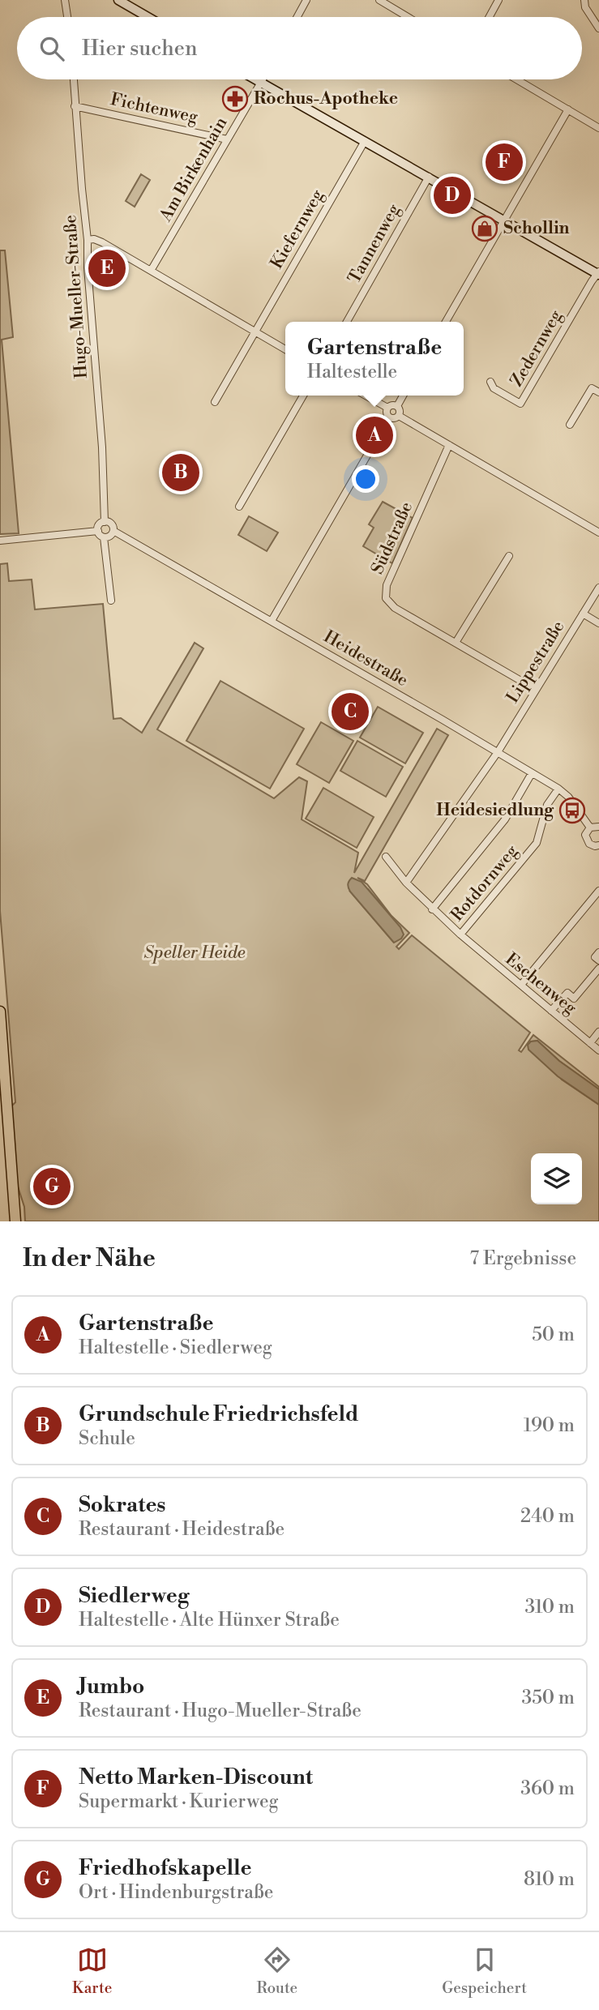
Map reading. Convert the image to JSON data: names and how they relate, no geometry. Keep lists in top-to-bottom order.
{
  "streets": {
    "street": [
      "Fichtenweg",
      "Am Birkenhain",
      "Kiefernweg",
      "Tannenweg",
      "Hugo-Mueller-Straße",
      "Zedernweg",
      "Südstraße",
      "Heidestraße",
      "Lippestraße",
      "Rotdornweg",
      "Eschenweg"
    ]
  },
  "crossings": [
    ["Fichtenweg", "Am Birkenhain"],
    ["Fichtenweg", "Hugo-Mueller-Straße"],
    ["Hugo-Mueller-Straße", "Heidestraße"],
    ["Südstraße", "Lippestraße"],
    ["Heidestraße", "Lippestraße"],
    ["Heidestraße", "Rotdornweg"],
    ["Rotdornweg", "Eschenweg"]
  ],
  "parks": ["Speller Heide"],
  "places": {
    "pharmacy": ["Rochus-Apotheke"],
    "shop": ["Schollin"],
    "bus stop": ["Heidesiedlung"]
  },
  "page": {
    "search": "Hier suchen",
    "pins": [
      "F",
      "D",
      "E",
      "A",
      "B",
      "C",
      "G"
    ],
    "popup": ["Gartenstraße", "Haltestelle"],
    "heading": ["In der Nähe", "7 Ergebnisse"],
    "list": [
      {
        "mark": "A",
        "name": "Gartenstraße",
        "note": "Haltestelle · Siedlerweg",
        "value": "50 m"
      },
      {
        "mark": "B",
        "name": "Grundschule Friedrichsfeld",
        "note": "Schule",
        "value": "190 m"
      },
      {
        "mark": "C",
        "name": "Sokrates",
        "note": "Restaurant · Heidestraße",
        "value": "240 m"
      },
      {
        "mark": "D",
        "name": "Siedlerweg",
        "note": "Haltestelle · Alte Hünxer Straße",
        "value": "310 m"
      },
      {
        "mark": "E",
        "name": "Jumbo",
        "note": "Restaurant · Hugo-Mueller-Straße",
        "value": "350 m"
      },
      {
        "mark": "F",
        "name": "Netto Marken-Discount",
        "note": "Supermarkt · Kurierweg",
        "value": "360 m"
      },
      {
        "mark": "G",
        "name": "Friedhofskapelle",
        "note": "Ort · Hindenburgstraße",
        "value": "810 m"
      }
    ],
    "nav": ["Karte", "Route", "Gespeichert"]
  }
}
